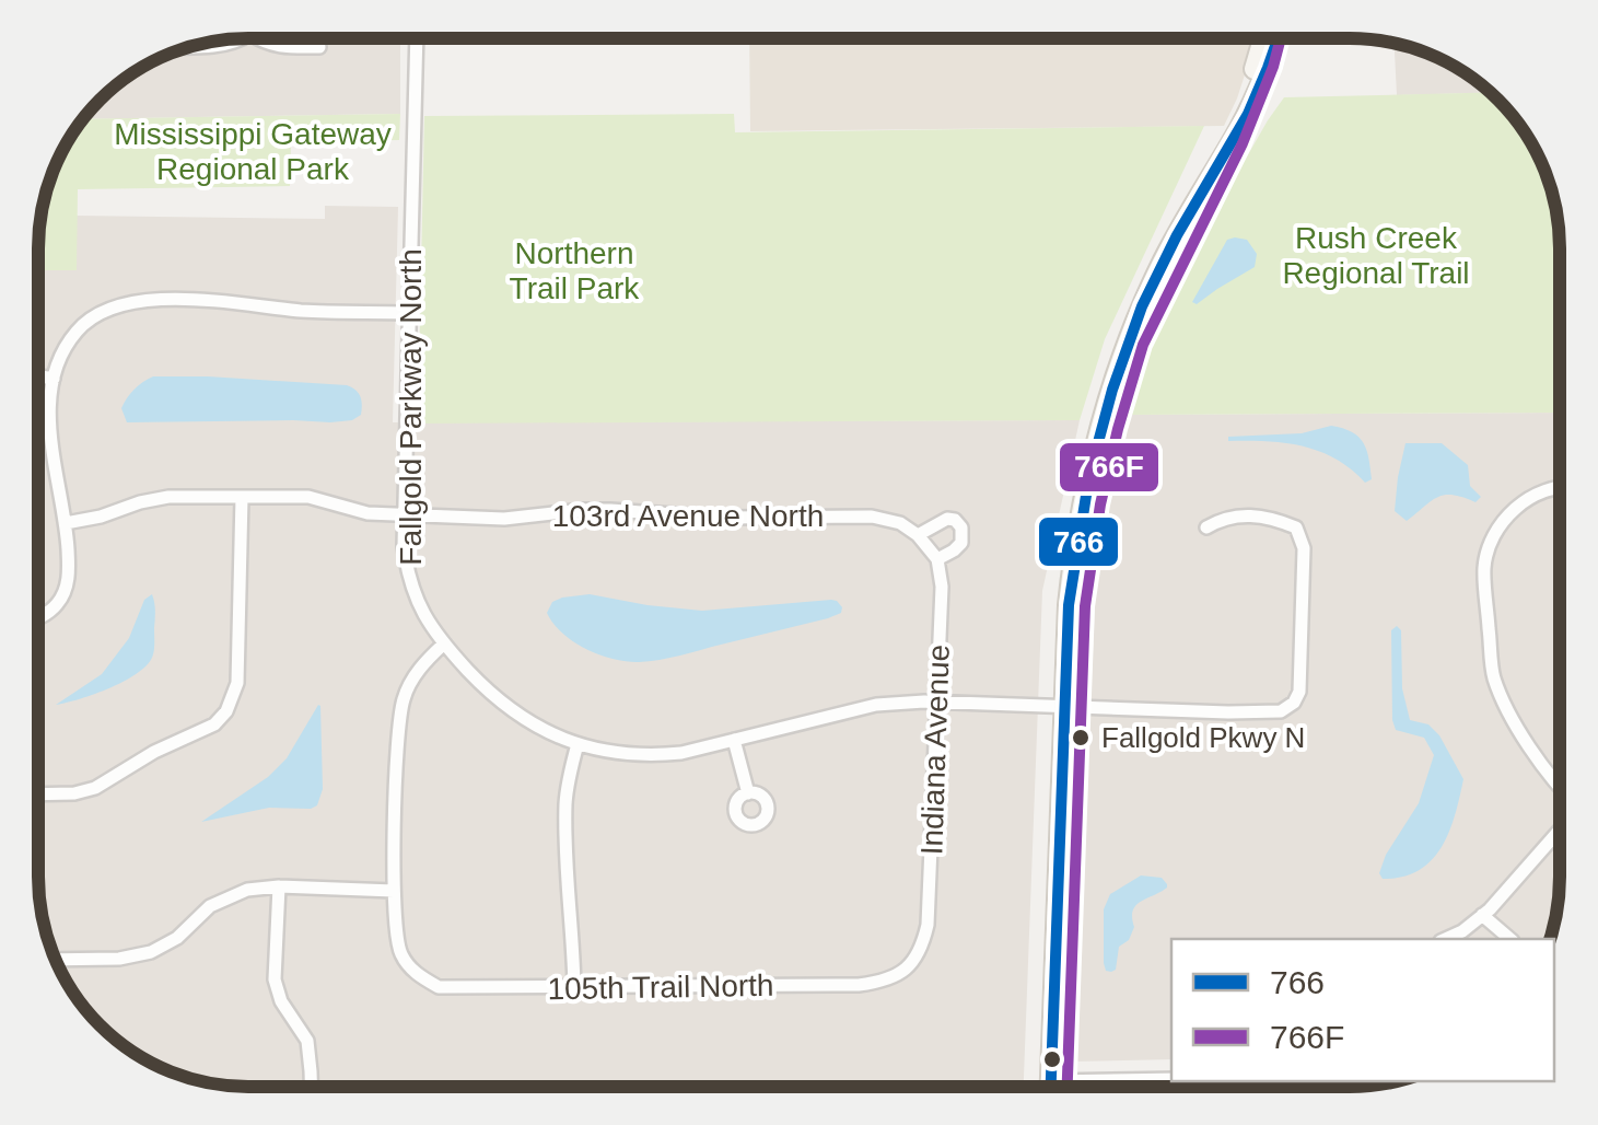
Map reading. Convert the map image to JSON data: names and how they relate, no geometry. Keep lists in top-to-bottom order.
{
  "streets": {
    "street": [
      "Fallgold Parkway North",
      "103rd Avenue North",
      "Indiana Avenue",
      "105th Trail North"
    ]
  },
  "crossings": [
    ["Fallgold Parkway North", "103rd Avenue North"],
    ["Fallgold Parkway North", "Indiana Avenue"],
    ["Indiana Avenue", "105th Trail North"]
  ],
  "parks": ["Mississippi Gateway Regional Park", "Rush Creek Regional Trail", "Northern Trail Park"],
  "places": ["Fallgold Pkwy N"],
  "lines": ["transit line 766", "transit line 766F"],
  "legend": ["766", "766F"]
}
